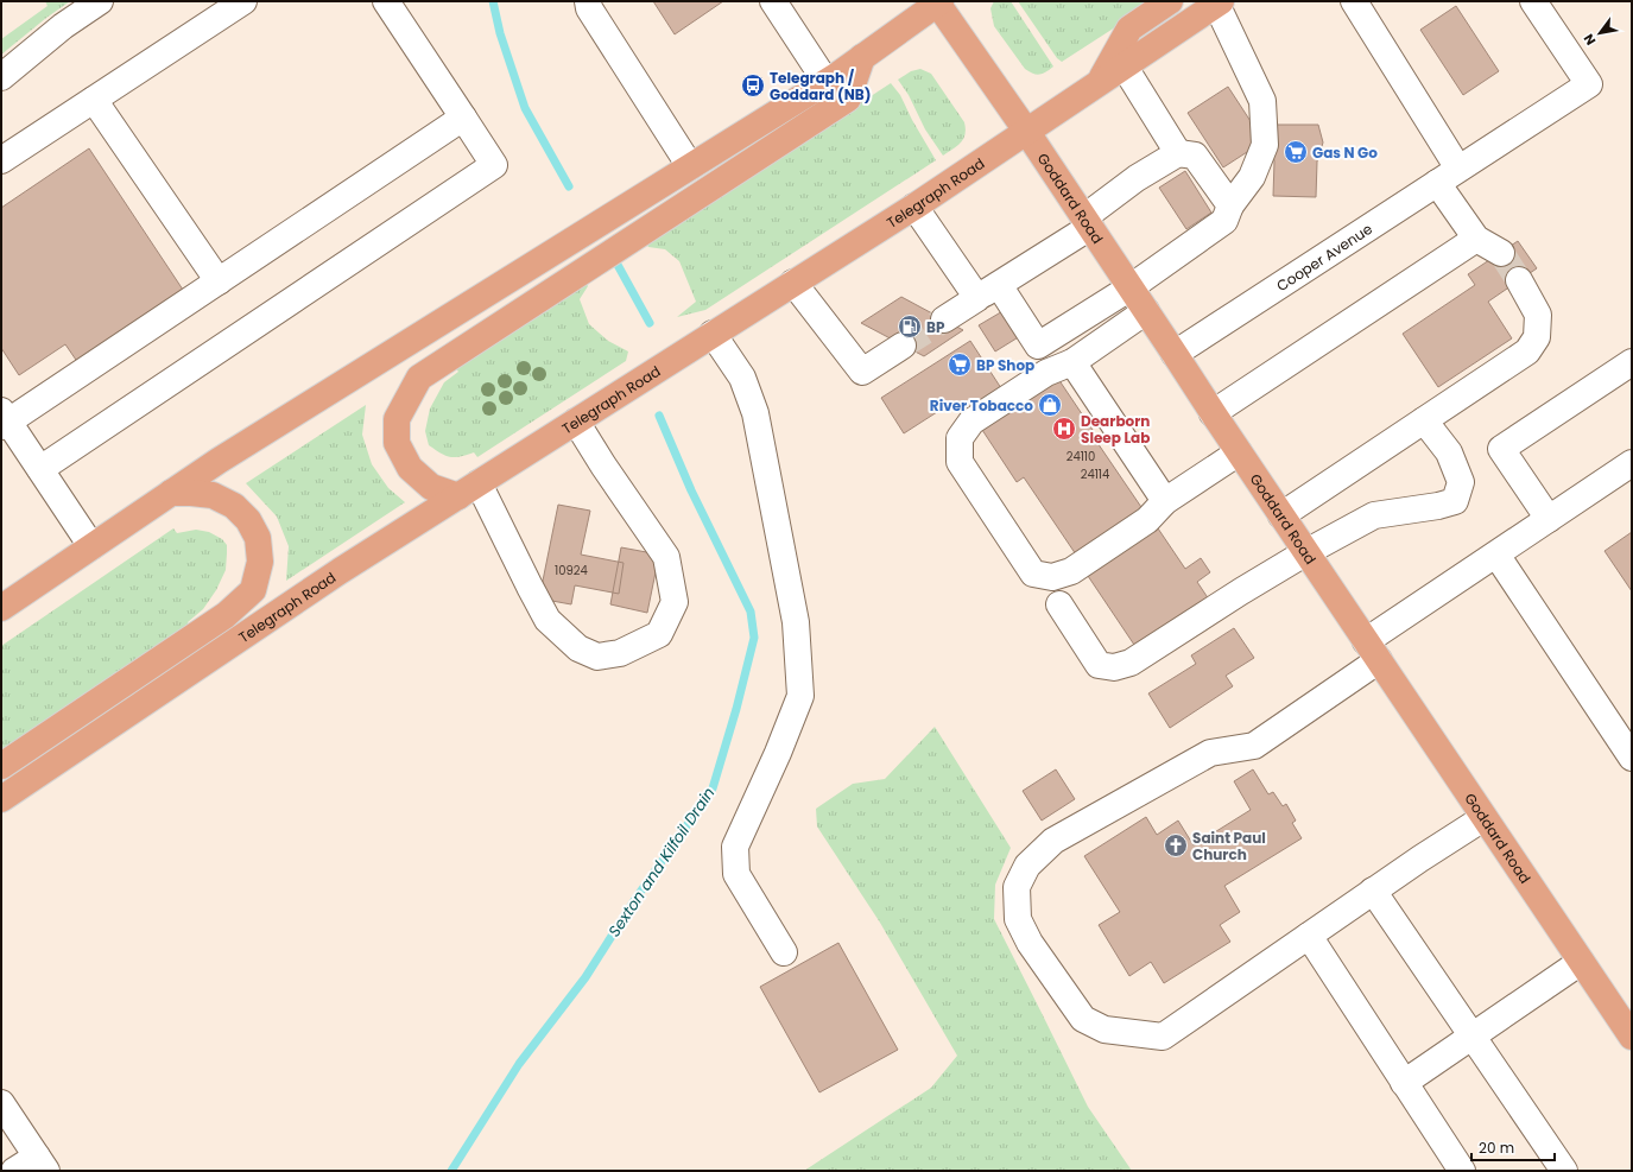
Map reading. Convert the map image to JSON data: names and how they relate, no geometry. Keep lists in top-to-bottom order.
{
  "streets": {
    "main road": ["Telegraph Road", "Goddard Road"],
    "street": ["Cooper Avenue"]
  },
  "crossings": [
    ["Telegraph Road", "Goddard Road"],
    ["Goddard Road", "Cooper Avenue"]
  ],
  "water": ["Sexton and Kilfoil Drain"],
  "places": {
    "bus stop": ["Telegraph / Goddard (NB)"],
    "supermarket": ["Gas N Go", "BP Shop"],
    "fuel station": ["BP"],
    "shop": ["River Tobacco"],
    "hospital": ["Dearborn Sleep Lab"],
    "church": ["Saint Paul Church"]
  },
  "house_numbers": ["24110", "24114", "10924"],
  "scale_bar": "20 m",
  "north": "bottom left"
}
